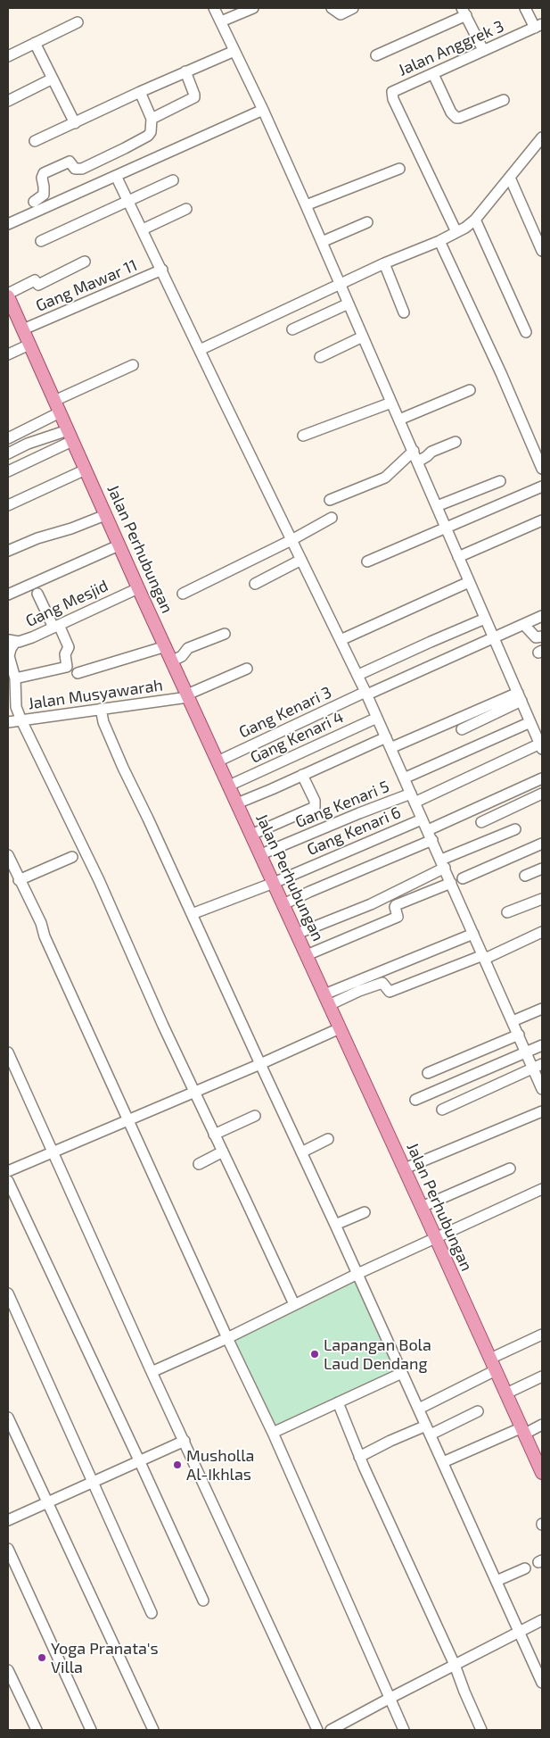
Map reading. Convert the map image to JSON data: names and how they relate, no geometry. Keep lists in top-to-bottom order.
{
  "streets": {
    "main road": ["Jalan Perhubungan"],
    "street": [
      "Jalan Anggrek 3",
      "Gang Mawar 11",
      "Gang Mesjid",
      "Jalan Musyawarah",
      "Gang Kenari 3",
      "Gang Kenari 4",
      "Gang Kenari 5",
      "Gang Kenari 6"
    ]
  },
  "crossings": [
    ["Gang Mawar 11", "Jalan Perhubungan"],
    ["Jalan Perhubungan", "Gang Mesjid"],
    ["Jalan Perhubungan", "Jalan Musyawarah"],
    ["Jalan Perhubungan", "Gang Kenari 3"],
    ["Jalan Perhubungan", "Gang Kenari 4"],
    ["Jalan Perhubungan", "Gang Kenari 5"],
    ["Jalan Perhubungan", "Gang Kenari 6"]
  ],
  "places": ["Lapangan Bola Laud Dendang", "Musholla Al-Ikhlas", "Yoga Pranata's Villa"]
}
